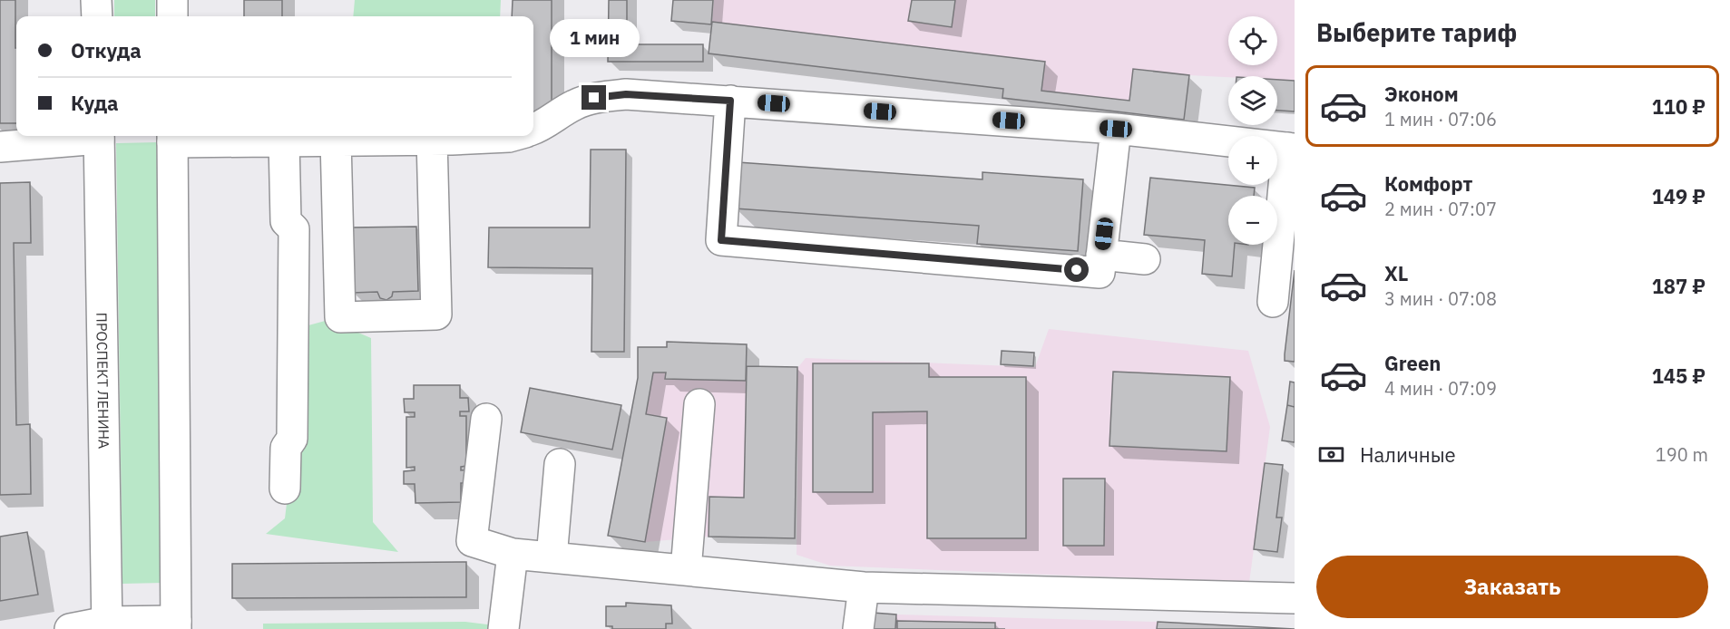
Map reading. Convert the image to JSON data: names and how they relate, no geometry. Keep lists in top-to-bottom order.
{
  "streets": {
    "street": ["ПРОСПЕКТ ЛЕНИНА"]
  },
  "page": {
    "heading": "Выберите тариф",
    "map_buttons": ["+", "−"],
    "banner": ["Откуда", "Куда"],
    "bubble": "1 мин",
    "list": [
      {
        "name": "Эконом",
        "note": "1 мин · 07:06",
        "value": "110 ₽"
      },
      {
        "name": "Комфорт",
        "note": "2 мин · 07:07",
        "value": "149 ₽"
      },
      {
        "name": "XL",
        "note": "3 мин · 07:08",
        "value": "187 ₽"
      },
      {
        "name": "Green",
        "note": "4 мин · 07:09",
        "value": "145 ₽"
      }
    ],
    "pay": ["Наличные", "190 m"],
    "buttons": "Заказать"
  }
}
